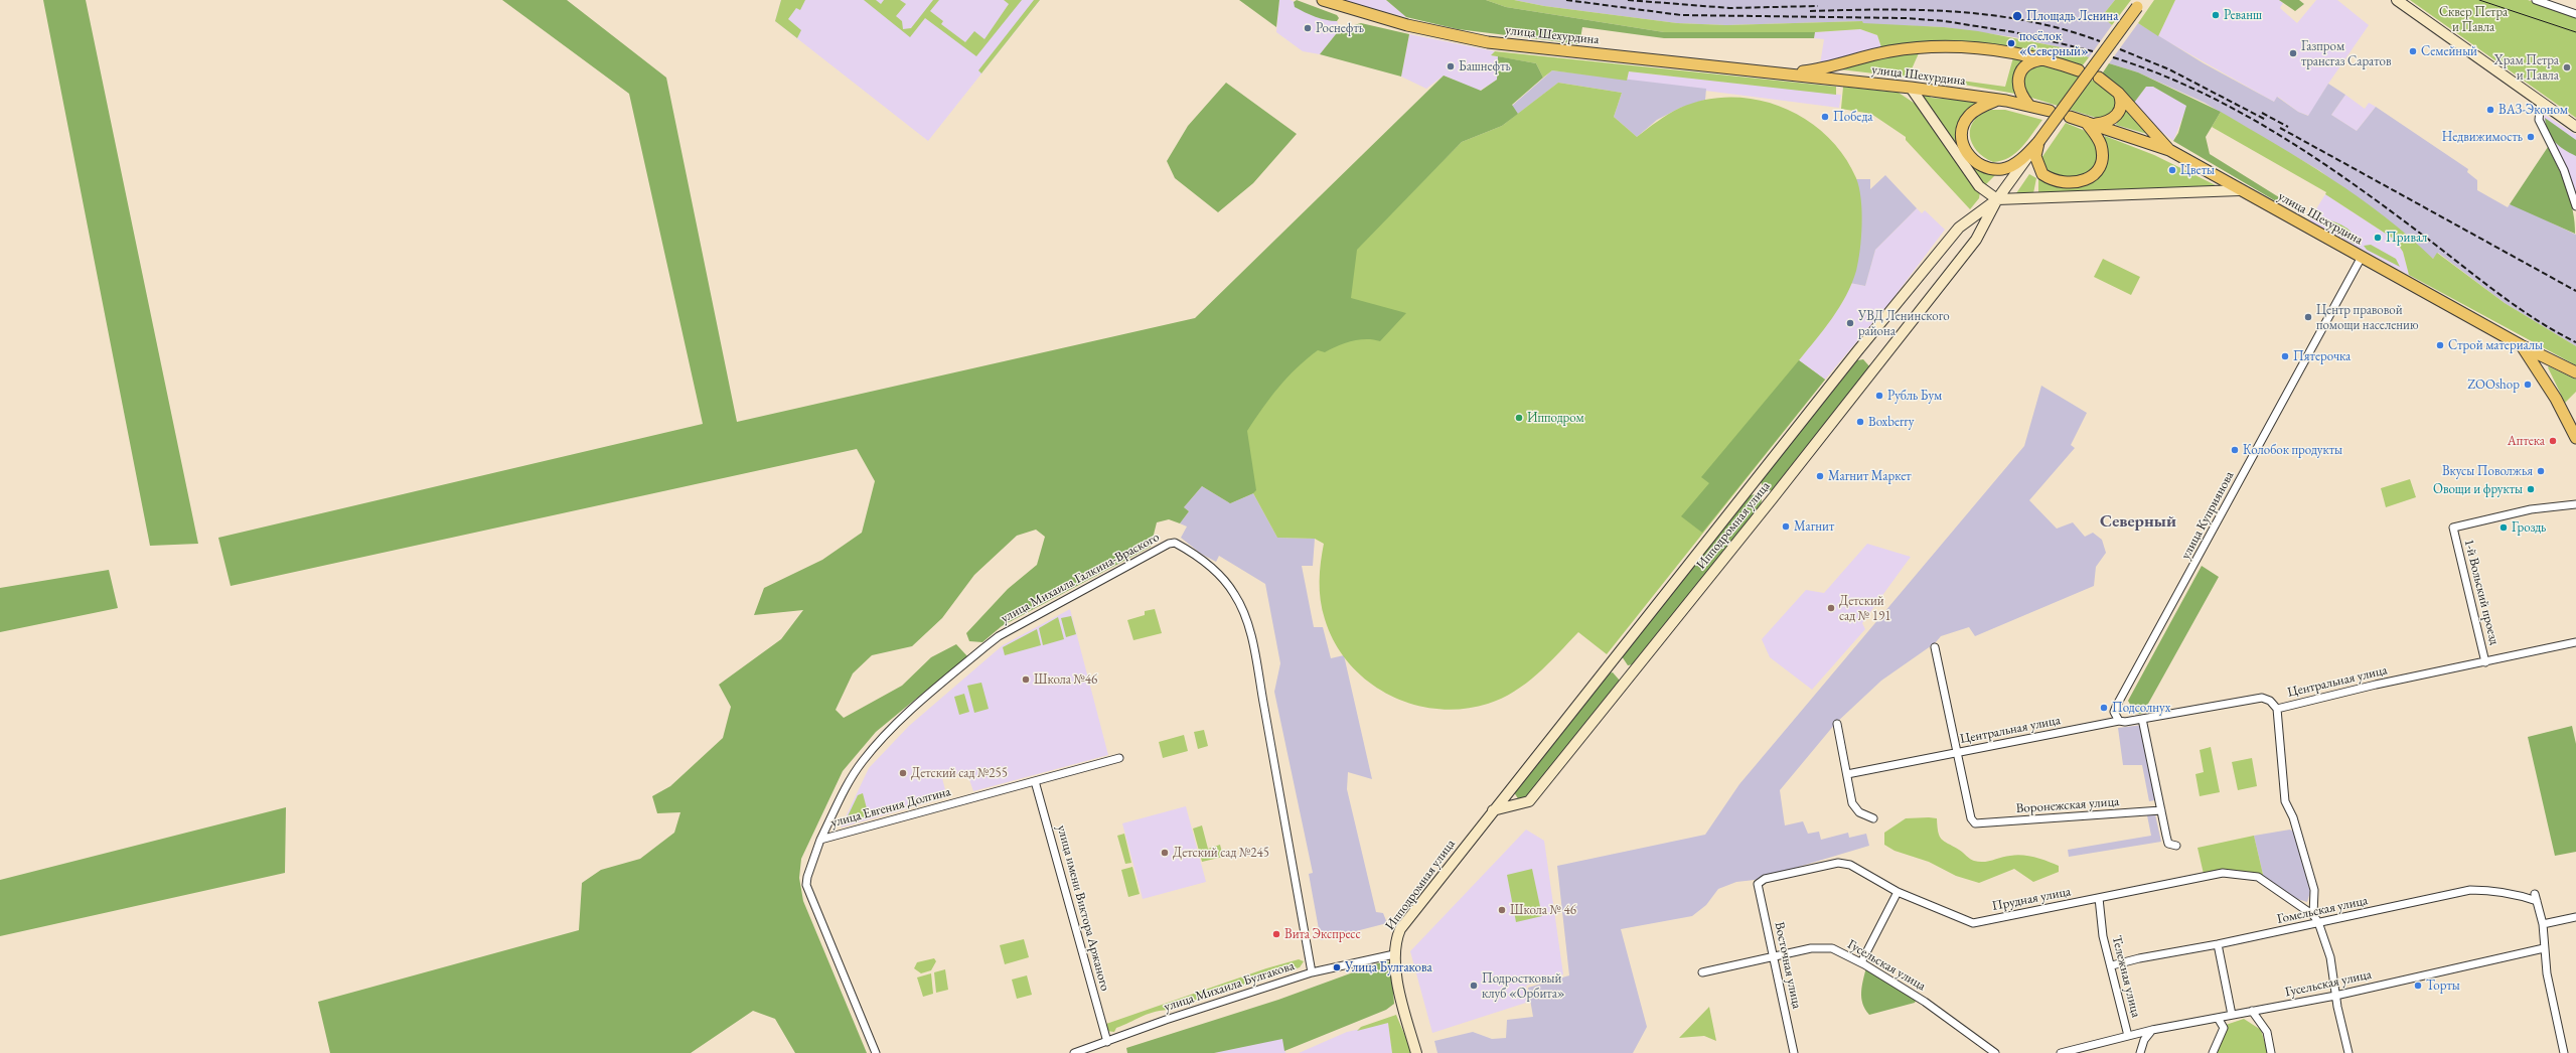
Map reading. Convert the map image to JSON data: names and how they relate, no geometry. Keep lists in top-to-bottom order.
{
  "streets": {
    "main road": ["улица Шехурдина"],
    "street": [
      "улица Куприянова",
      "Ипподромная улица",
      "улица Михаила Галкина-Враского",
      "1-й Вольский проезд",
      "Центральная улица",
      "Воронежская улица",
      "улица Евгения Долгина",
      "Прудная улица",
      "улица имени Виктора Аржаного",
      "Гомельская улица",
      "Восточная улица",
      "Гусельская улица",
      "Тележная улица",
      "улица Михаила Булгакова"
    ]
  },
  "crossings": [
    ["улица Шехурдина", "улица Куприянова"],
    ["улица Куприянова", "Центральная улица"],
    ["Ипподромная улица", "улица Михаила Булгакова"],
    ["улица Михаила Галкина-Враского", "улица Евгения Долгина"],
    ["улица Михаила Галкина-Враского", "улица Михаила Булгакова"],
    ["1-й Вольский проезд", "Центральная улица"],
    ["Центральная улица", "Воронежская улица"],
    ["улица Евгения Долгина", "улица имени Виктора Аржаного"],
    ["Прудная улица", "Гомельская улица"],
    ["Прудная улица", "Восточная улица"],
    ["Прудная улица", "Гусельская улица"],
    ["Прудная улица", "Тележная улица"],
    ["улица имени Виктора Аржаного", "улица Михаила Булгакова"],
    ["Гомельская улица", "Тележная улица"],
    ["Восточная улица", "Гусельская улица"],
    ["Гусельская улица", "Тележная улица"]
  ],
  "districts": ["Северный"],
  "parks": ["Сквер Петра и Павла"],
  "places": [
    "Реванш",
    "Площадь Ленина",
    "Роснефть",
    "посёлок «Северный»",
    "Семейный",
    "Газпром трансгаз Саратов",
    "Башнефть",
    "Храм Петра и Павла",
    "ВАЗ-Эконом",
    "Победа",
    "Недвижимость",
    "Цветы",
    "Привал",
    "Центр правовой помощи населению",
    "УВД Ленинского района",
    "Строй материалы",
    "Пятерочка",
    "ZOOshop",
    "Рубль Бум",
    "Ипподром",
    "Boxberry",
    "Аптека",
    "Колобок продукты",
    "Вкусы Поволжья",
    "Магнит Маркет",
    "Овощи и фрукты",
    "Магнит",
    "Гроздь",
    "Детский сад № 191",
    "Школа №46",
    "Подсолнух",
    "Детский сад №255",
    "Детский сад №245",
    "Школа № 46",
    "Вита Экспресс",
    "Улица Булгакова",
    "Подростковый клуб «Орбита»",
    "Торты"
  ]
}
